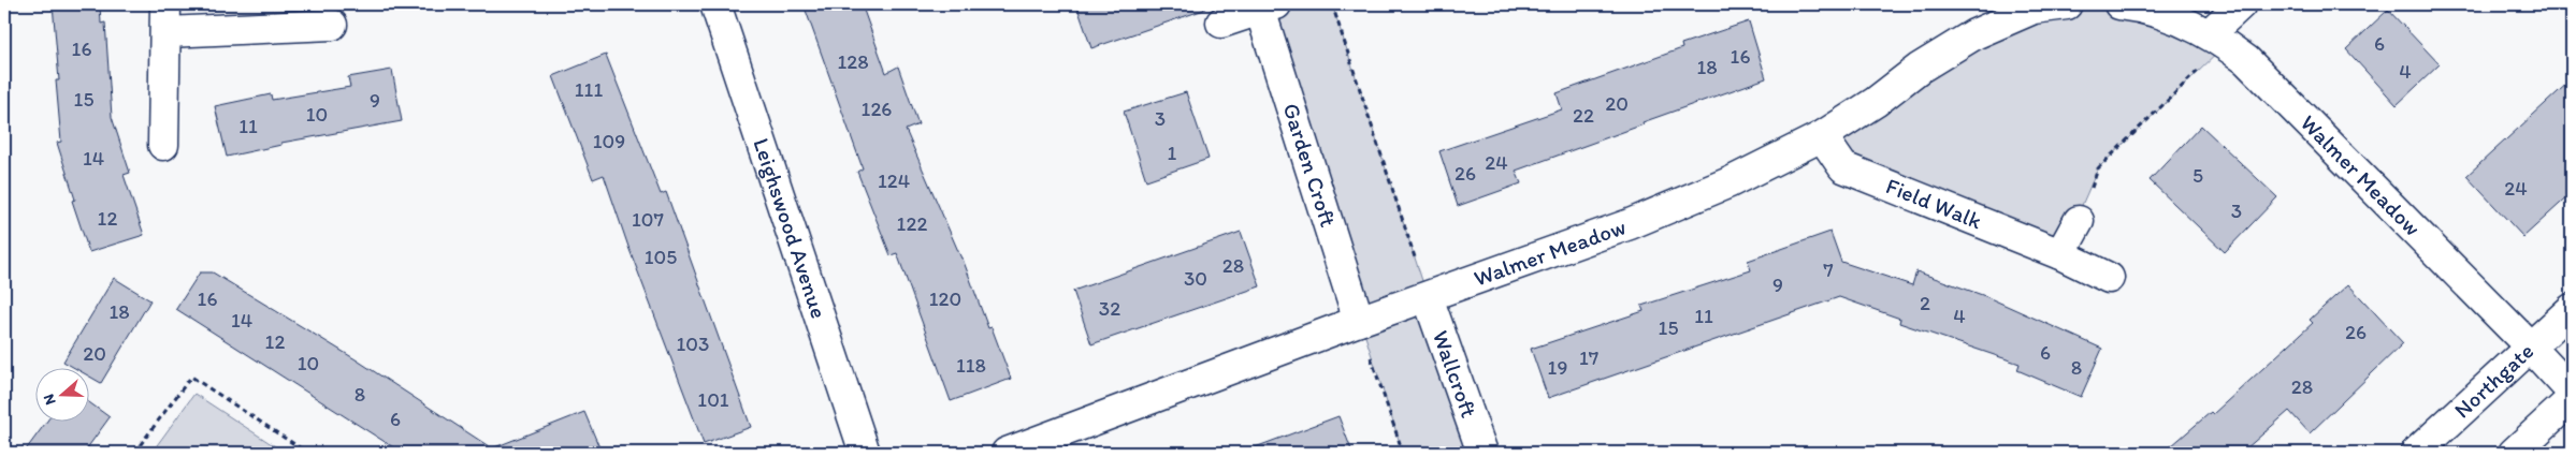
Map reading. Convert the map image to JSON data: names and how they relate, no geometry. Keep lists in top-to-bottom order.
{
  "streets": {
    "street": [
      "Garden Croft",
      "Walmer Meadow",
      "Field Walk",
      "Leighswood Avenue",
      "Wallcroft",
      "Northgate"
    ]
  },
  "crossings": [
    ["Garden Croft", "Walmer Meadow"],
    ["Walmer Meadow", "Field Walk"],
    ["Walmer Meadow", "Wallcroft"],
    ["Walmer Meadow", "Northgate"]
  ],
  "house_numbers": [
    "6",
    "16",
    "16",
    "128",
    "18",
    "4",
    "111",
    "15",
    "9",
    "20",
    "126",
    "10",
    "22",
    "3",
    "11",
    "109",
    "1",
    "14",
    "24",
    "26",
    "5",
    "124",
    "24",
    "3",
    "12",
    "107",
    "122",
    "105",
    "28",
    "7",
    "30",
    "9",
    "16",
    "120",
    "2",
    "32",
    "18",
    "11",
    "4",
    "14",
    "15",
    "26",
    "12",
    "103",
    "6",
    "20",
    "17",
    "10",
    "118",
    "19",
    "8",
    "28",
    "8",
    "101",
    "6"
  ],
  "north": "left"
}
